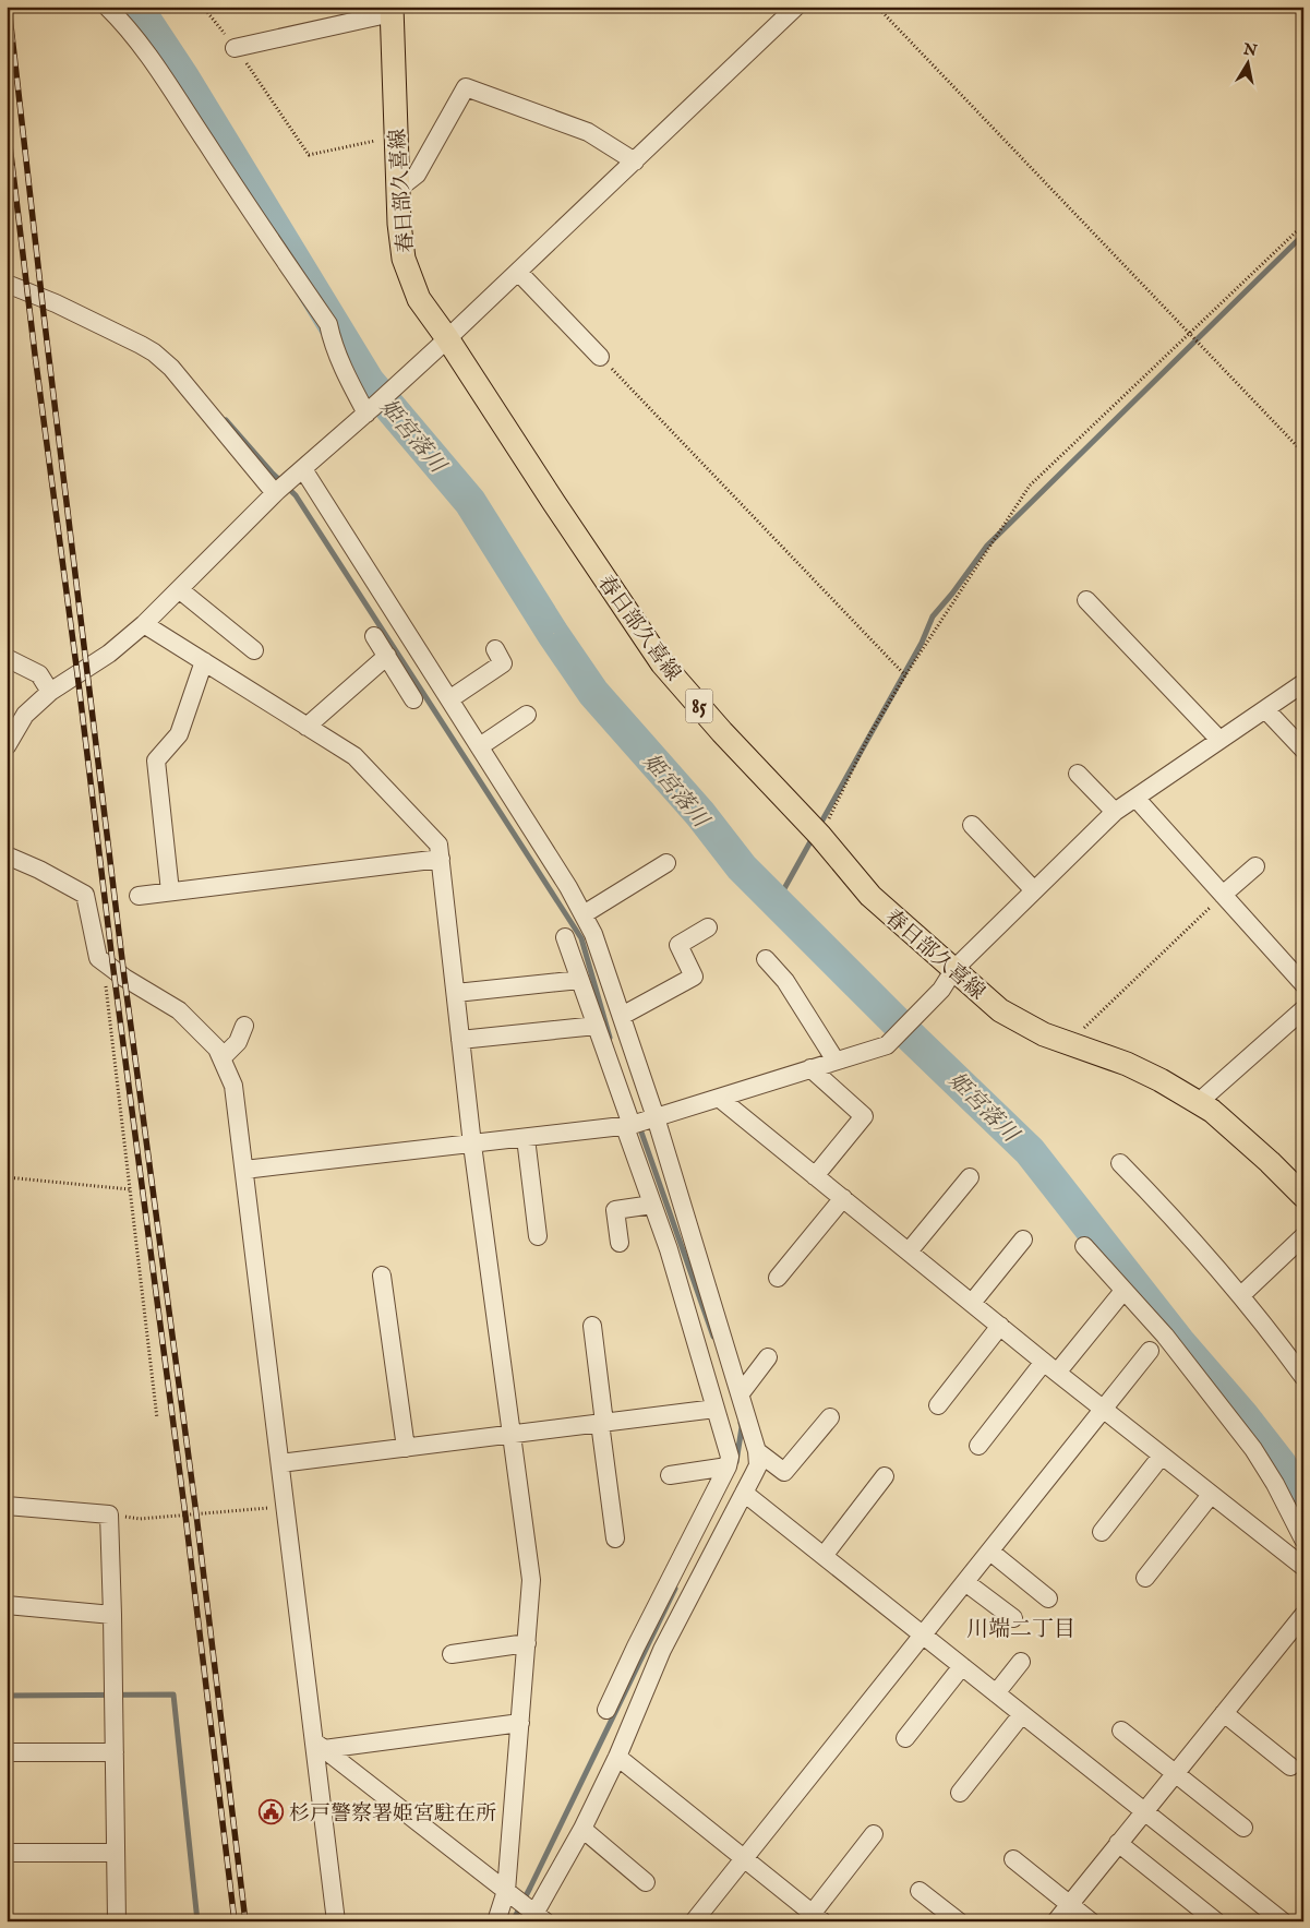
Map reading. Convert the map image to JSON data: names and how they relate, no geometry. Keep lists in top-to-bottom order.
{
  "streets": {
    "main road": ["春日部久喜線", "85"]
  },
  "districts": ["川端二丁目"],
  "water": ["姫宮落川"],
  "places": {
    "public building": ["杉戸警察署姫宮駐在所"]
  },
  "north": "top"
}
